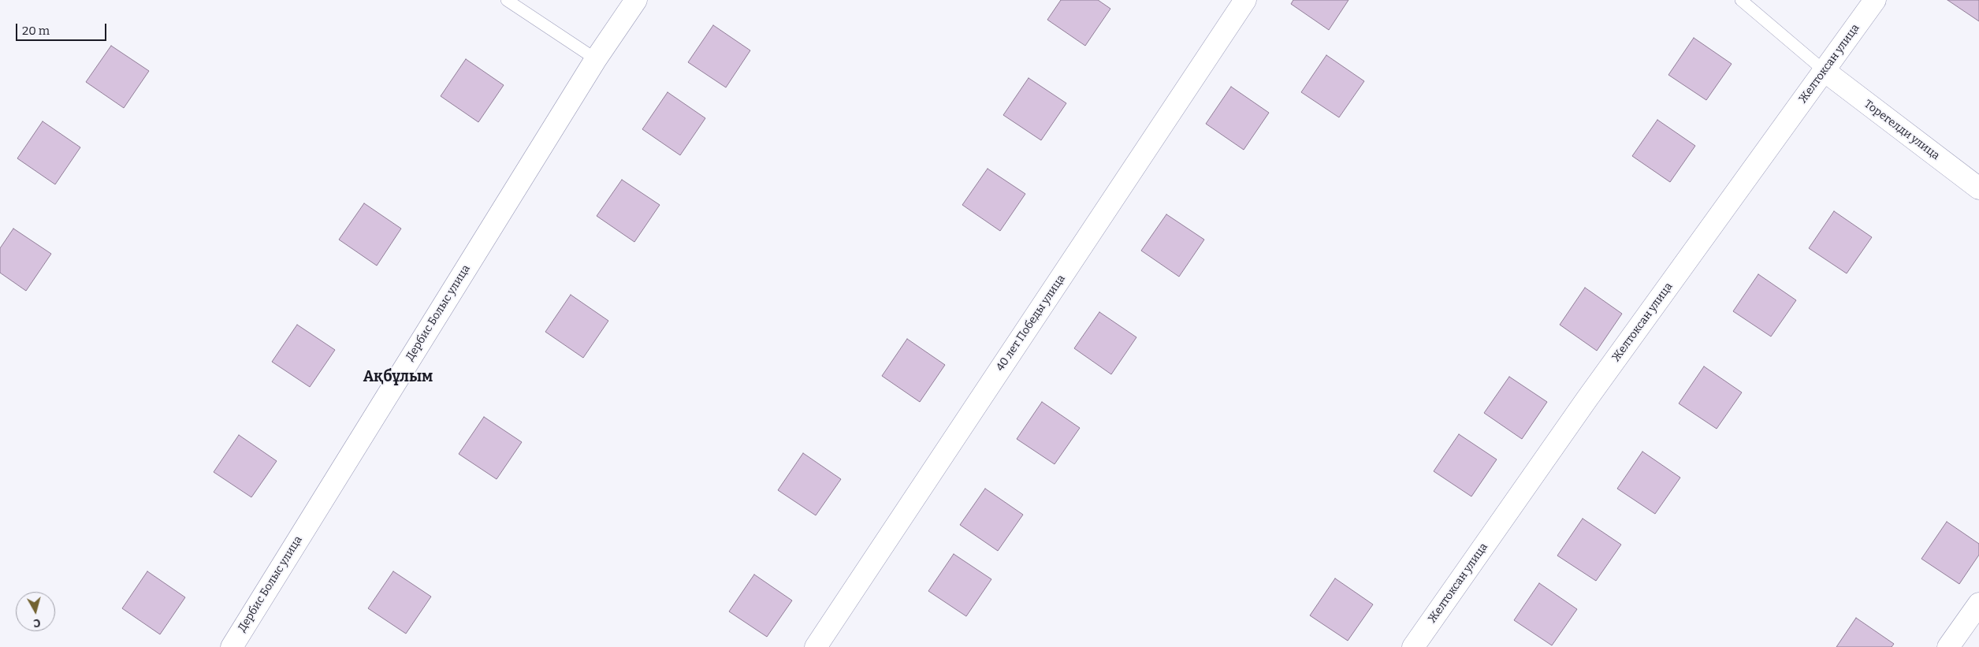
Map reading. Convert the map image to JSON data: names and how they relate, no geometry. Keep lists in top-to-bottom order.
{
  "streets": {
    "street": [
      "Желтоксан улица",
      "Торегелди улица",
      "Дербис Болыс улица",
      "40 лет Победы улица"
    ]
  },
  "crossings": [
    ["Желтоксан улица", "Торегелди улица"]
  ],
  "districts": ["Ақбұлым"],
  "scale_bar": "20 m",
  "north": "bottom"
}
